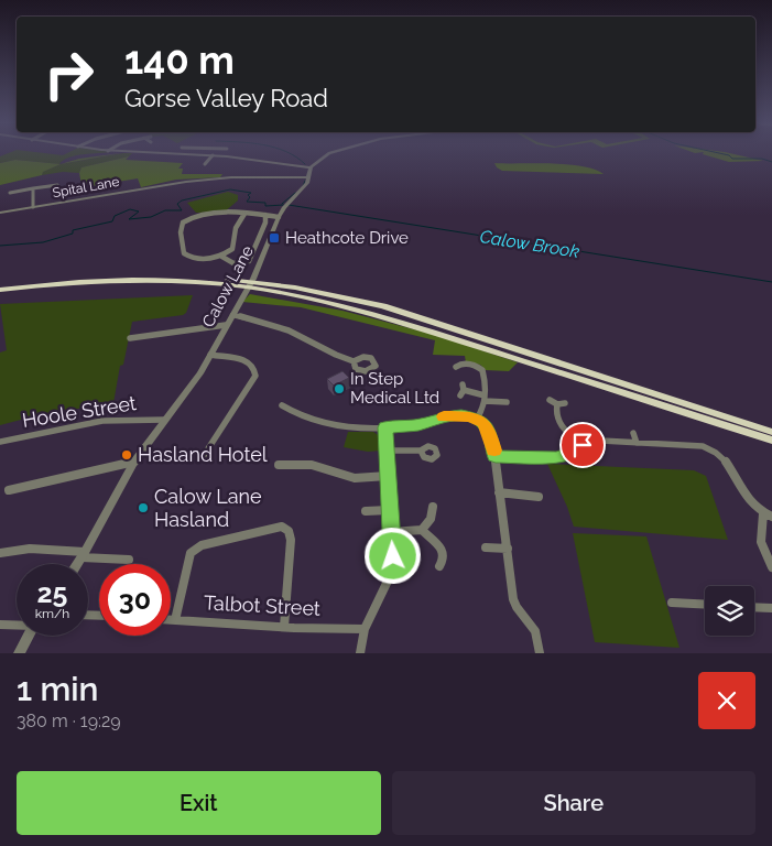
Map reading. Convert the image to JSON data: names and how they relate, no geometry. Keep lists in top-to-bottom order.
{
  "streets": {
    "street": [
      "Spital Lane",
      "Calow Lane",
      "Hoole Street",
      "Talbot Street"
    ]
  },
  "crossings": [
    ["Spital Lane", "Calow Lane"],
    ["Calow Lane", "Hoole Street"]
  ],
  "water": ["Calow Brook"],
  "places": {
    "transit": ["Heathcote Drive"],
    "other": ["In Step Medical Ltd", "Hasland Hotel", "Calow Lane Hasland"]
  },
  "page": {
    "turn": ["140 m", "Gorse Valley Road"],
    "speed": "25 km/h",
    "limit": "30",
    "heading": ["1 min", "380 m · 19:29"],
    "buttons": ["Exit", "Share"]
  }
}
